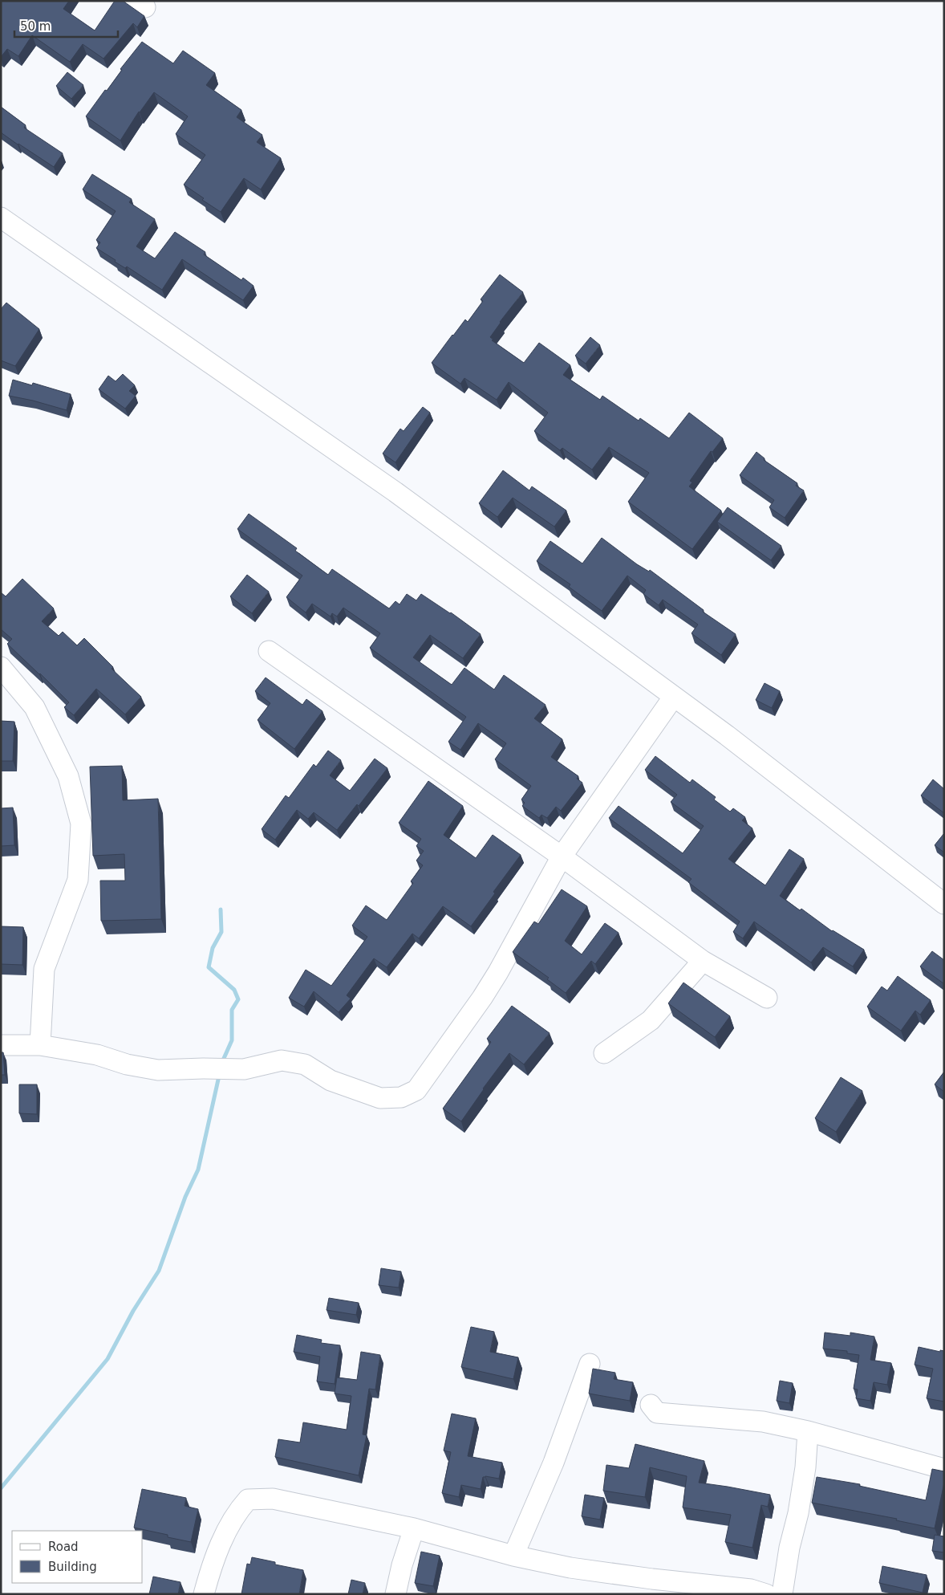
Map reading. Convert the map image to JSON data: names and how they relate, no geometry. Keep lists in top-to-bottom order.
{
  "legend": ["Road", "Building"],
  "scale_bar": "50 m"
}
